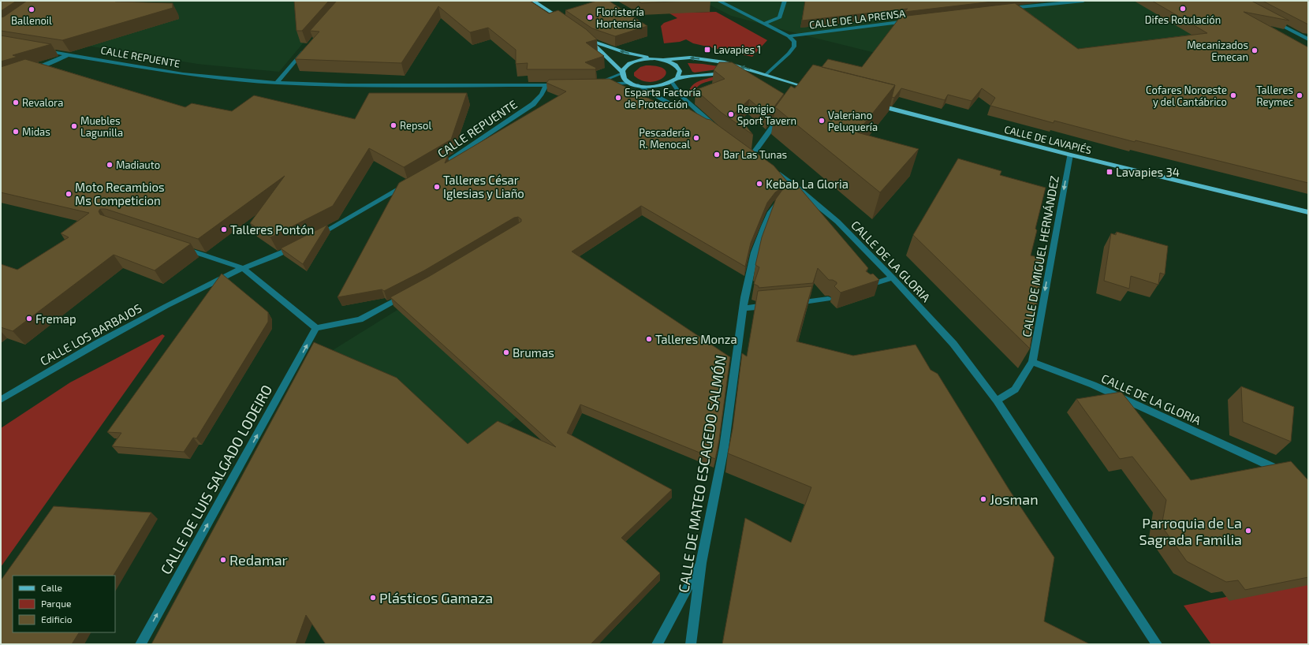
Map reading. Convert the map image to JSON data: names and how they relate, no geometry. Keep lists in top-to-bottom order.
{
  "streets": {
    "main road": ["CALLE DE LAVAPIÉS"],
    "street": [
      "CALLE DE LA PRENSA",
      "CALLE REPUENTE",
      "CALLE DE MIGUEL HERNÁNDEZ",
      "CALLE DE LA GLORIA",
      "CALLE LOS BARBAJOS",
      "CALLE DE MATEO ESCAGEDO SALMÓN",
      "CALLE DE LUIS SALGADO LODEIRO"
    ]
  },
  "crossings": [
    ["CALLE DE LAVAPIÉS", "CALLE DE MIGUEL HERNÁNDEZ"],
    ["CALLE DE MIGUEL HERNÁNDEZ", "CALLE DE LA GLORIA"]
  ],
  "one_way": ["CALLE DE MIGUEL HERNÁNDEZ", "CALLE DE LUIS SALGADO LODEIRO"],
  "places": {
    "other": [
      "Difes Rotulación",
      "Ballenoil",
      "Floristería Hortensia",
      "Mecanizados Emecan",
      "Cofares Noroeste y del Cantábrico",
      "Talleres Reymec",
      "Esparta Factoría de Protección",
      "Revalora",
      "Remigio Sport Tavern",
      "Valeriano Peluquería",
      "Repsol",
      "Muebles Lagunilla",
      "Midas",
      "Pescadería R. Menocal",
      "Bar Las Tunas",
      "Madiauto",
      "Kebab La Gloria",
      "Talleres César Iglesias y Liaño",
      "Moto Recambios Ms Competicion",
      "Talleres Pontón",
      "Fremap",
      "Talleres Monza",
      "Brumas",
      "Josman",
      "Parroquia de La Sagrada Familia",
      "Redamar",
      "Plásticos Gamaza"
    ],
    "transit": ["Lavapies 1", "Lavapies 34"]
  },
  "legend": ["Calle", "Parque", "Edificio"]
}
